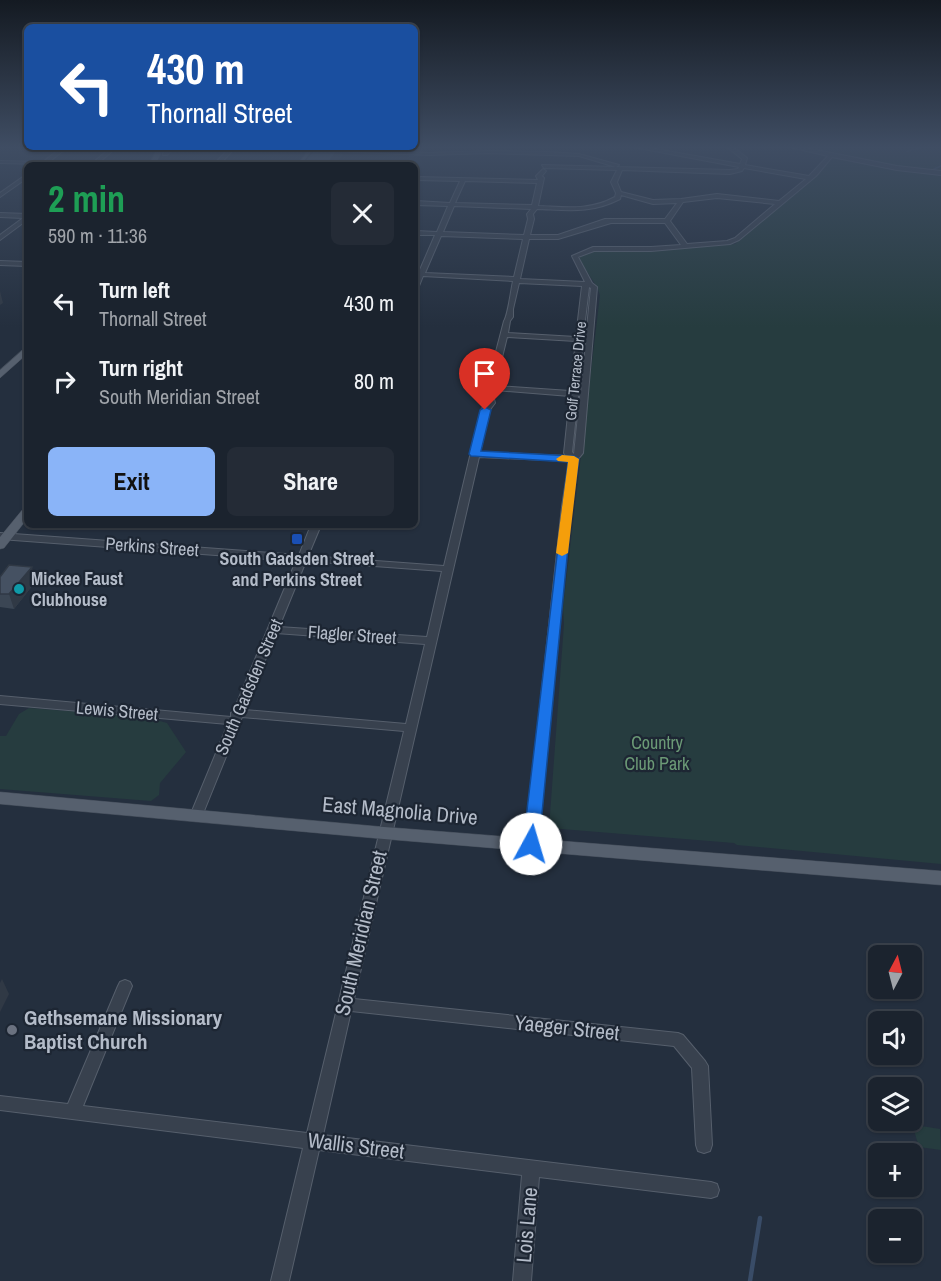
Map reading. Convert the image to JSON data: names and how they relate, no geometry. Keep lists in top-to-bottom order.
{
  "streets": {
    "main road": ["East Magnolia Drive"],
    "street": [
      "Golf Terrace Drive",
      "Perkins Street",
      "Flagler Street",
      "South Gadsden Street",
      "Lewis Street",
      "South Meridian Street",
      "Yaeger Street",
      "Wallis Street",
      "Lois Lane"
    ]
  },
  "crossings": [
    ["Golf Terrace Drive", "East Magnolia Drive"],
    ["Perkins Street", "South Gadsden Street"],
    ["Perkins Street", "South Meridian Street"],
    ["Flagler Street", "South Gadsden Street"],
    ["Flagler Street", "South Meridian Street"],
    ["South Gadsden Street", "Lewis Street"],
    ["South Gadsden Street", "East Magnolia Drive"],
    ["Lewis Street", "South Meridian Street"],
    ["East Magnolia Drive", "South Meridian Street"],
    ["South Meridian Street", "Yaeger Street"],
    ["South Meridian Street", "Wallis Street"],
    ["Wallis Street", "Lois Lane"]
  ],
  "parks": ["Country Club Park"],
  "places": {
    "transit": ["South Gadsden Street and Perkins Street"],
    "other": ["Mickee Faust Clubhouse", "Gethsemane Missionary Baptist Church"]
  },
  "north": "top",
  "page": {
    "turn": ["430 m", "Thornall Street"],
    "heading": ["2 min", "590 m · 11:36"],
    "list": [
      {
        "name": "Turn left",
        "note": "Thornall Street",
        "value": "430 m"
      },
      {
        "name": "Turn right",
        "note": "South Meridian Street",
        "value": "80 m"
      }
    ],
    "buttons": ["Exit", "Share"],
    "map_buttons": ["+", "−"]
  }
}
